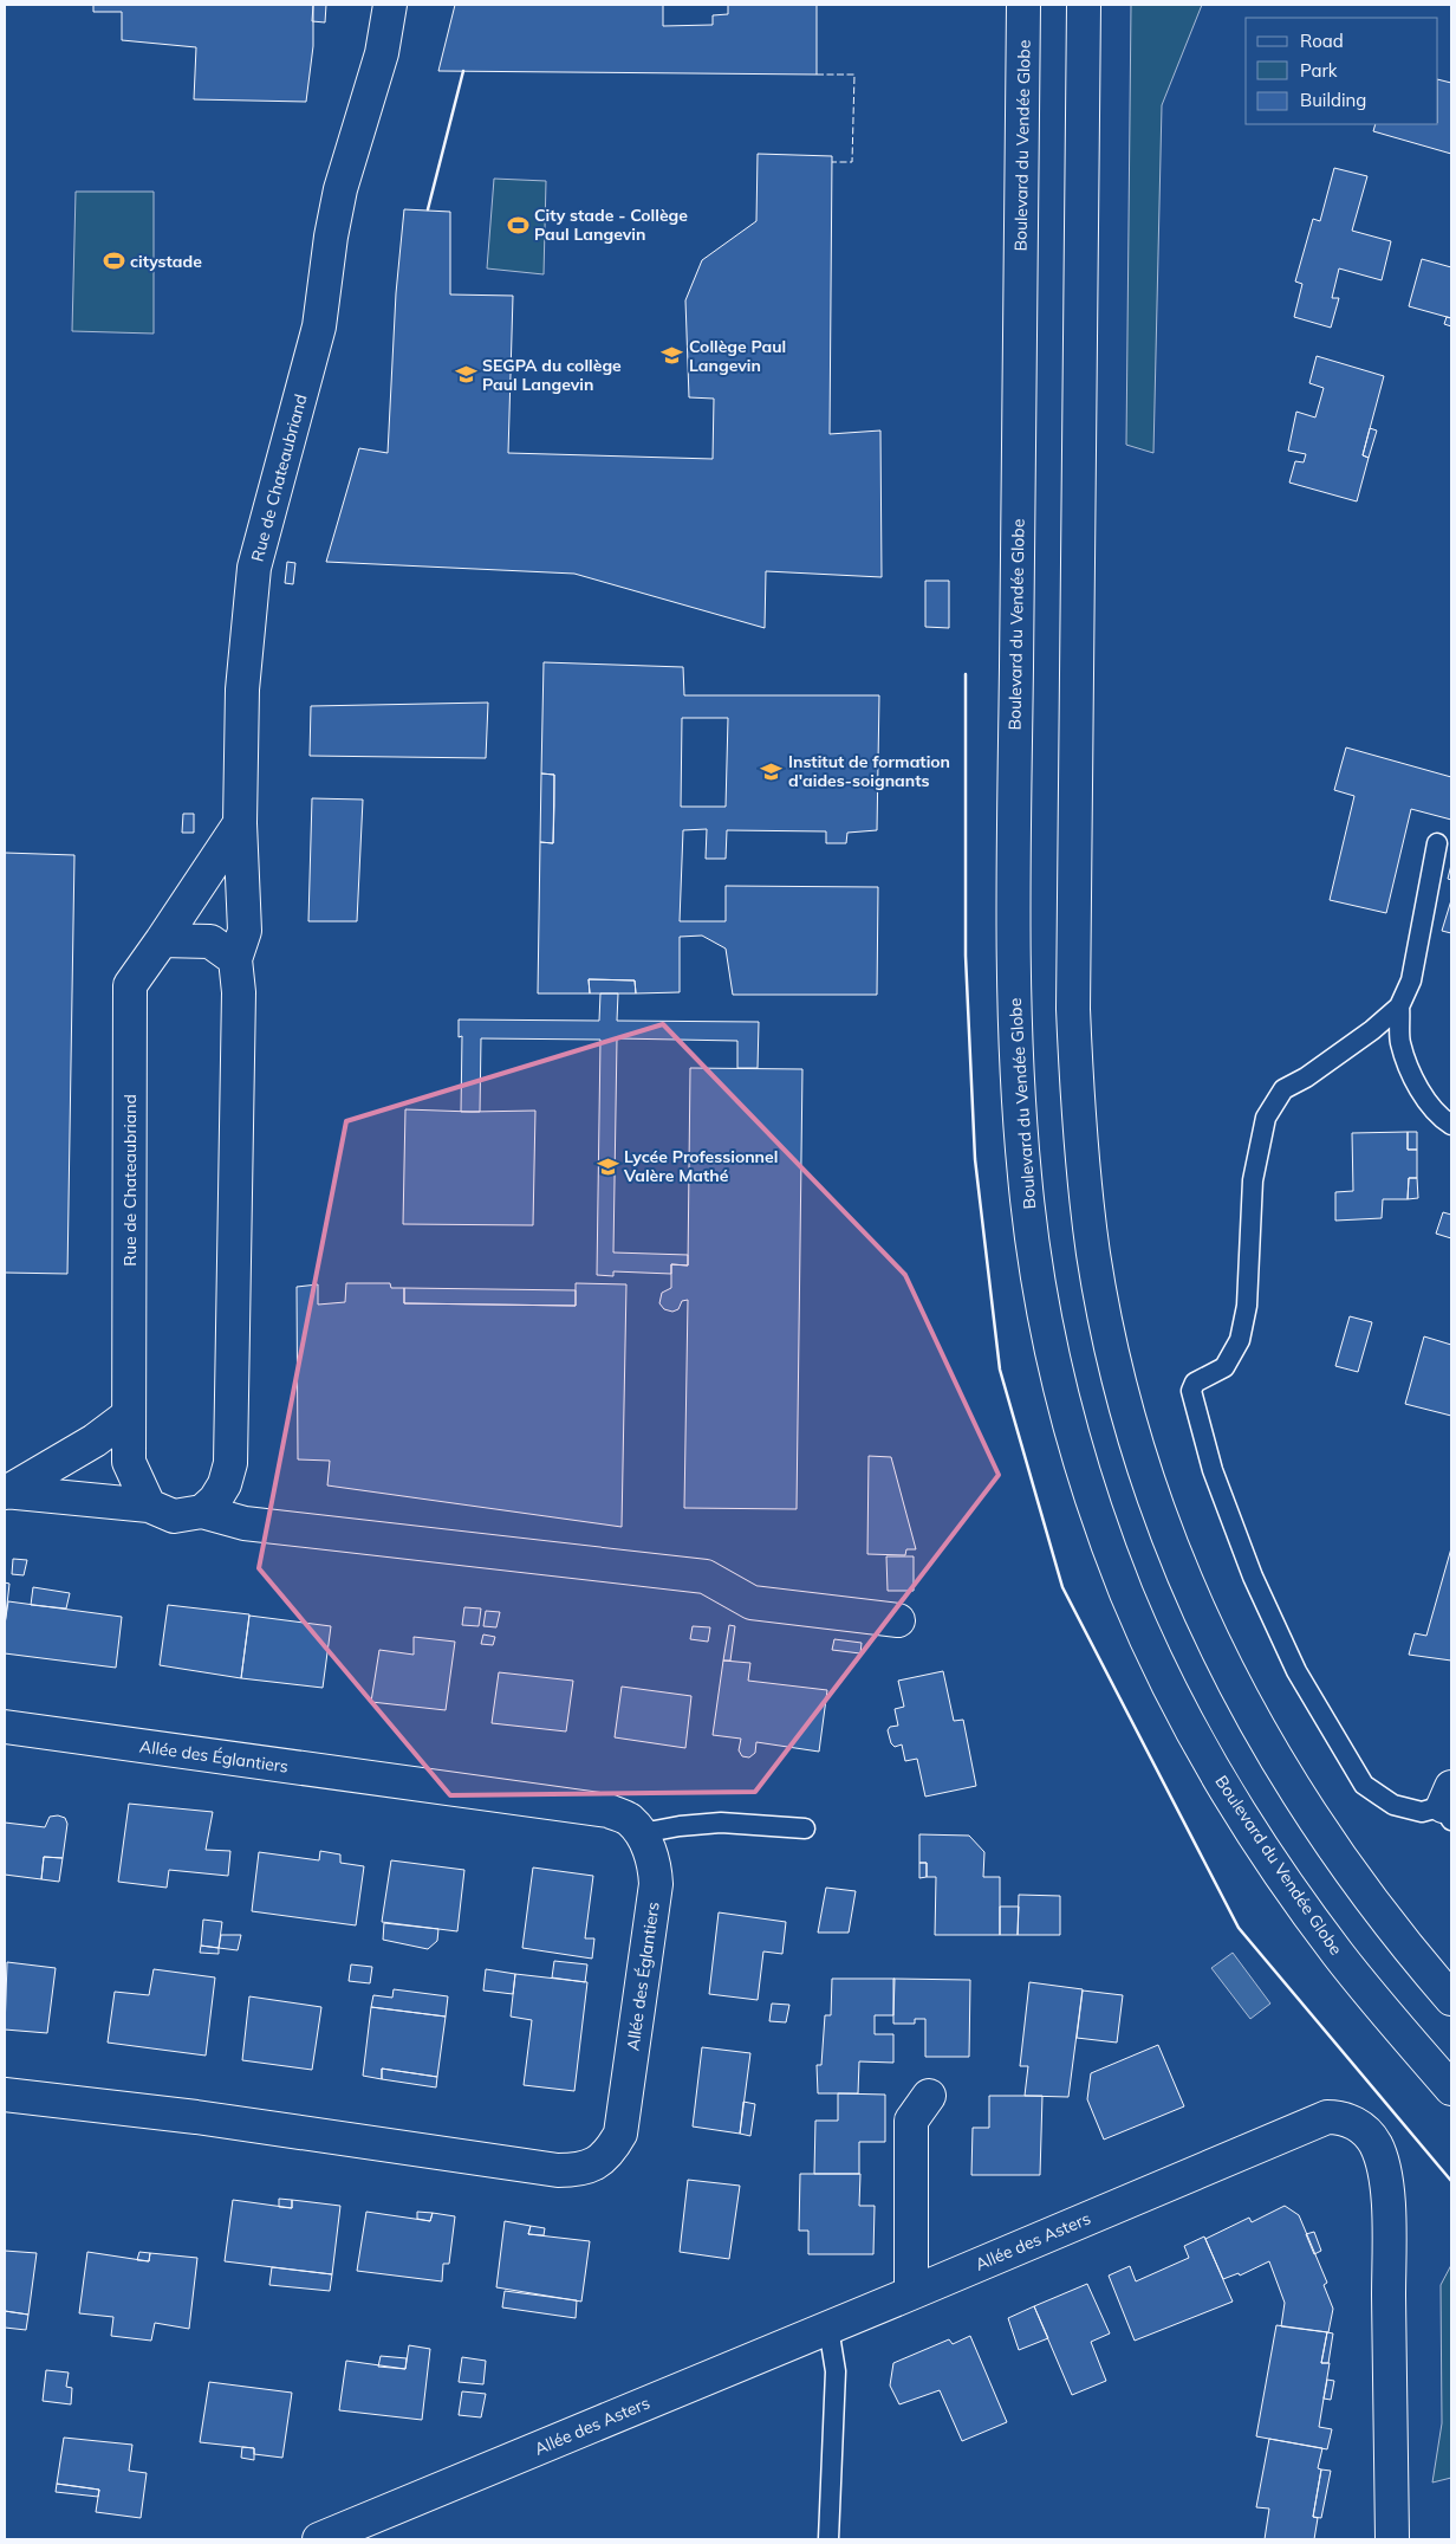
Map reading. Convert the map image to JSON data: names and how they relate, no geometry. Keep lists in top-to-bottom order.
{
  "streets": {
    "street": [
      "Boulevard du Vendée Globe",
      "Rue de Chateaubriand",
      "Allée des Églantiers",
      "Allée des Asters"
    ]
  },
  "places": {
    "sports": ["City stade - Collège Paul Langevin", "citystade"],
    "school or university": [
      "Collège Paul Langevin",
      "SEGPA du collège Paul Langevin",
      "Institut de formation d'aides-soignants",
      "Lycée Professionnel Valère Mathé"
    ]
  },
  "legend": ["Road", "Park", "Building"]
}
